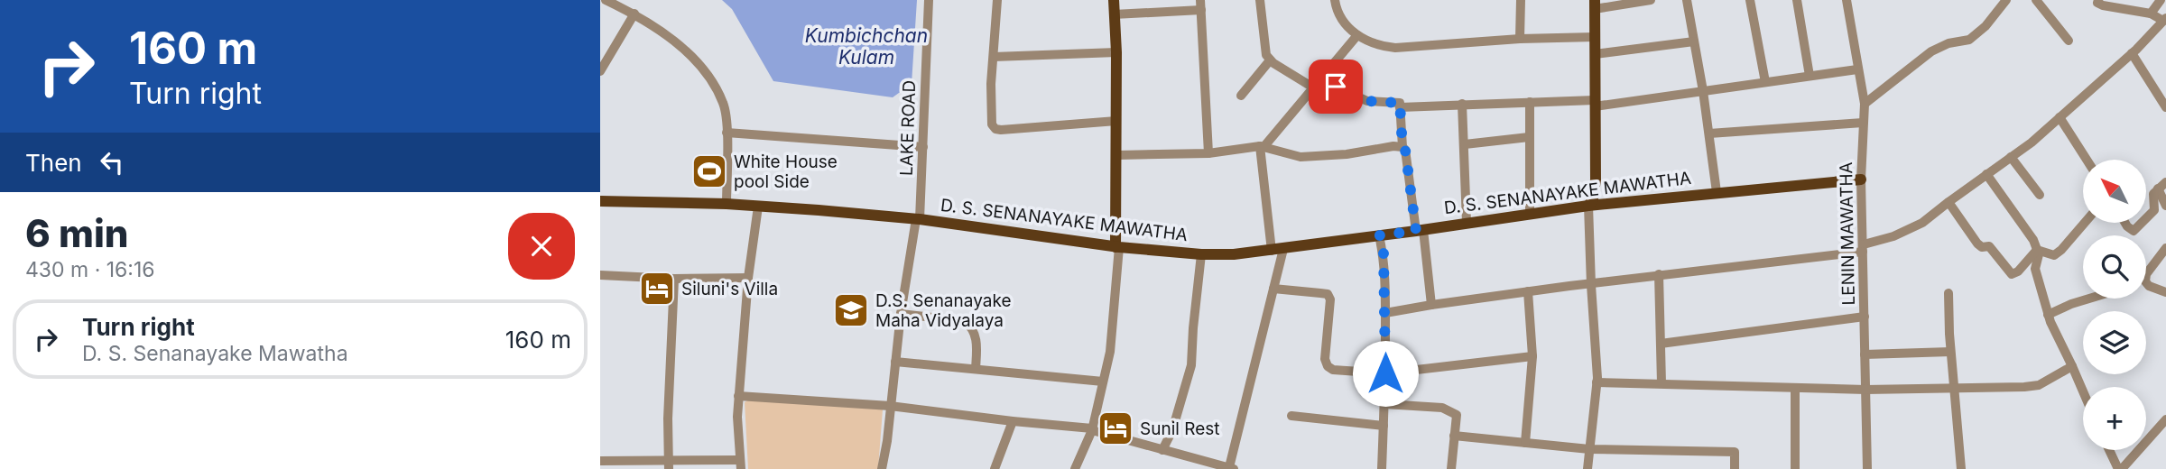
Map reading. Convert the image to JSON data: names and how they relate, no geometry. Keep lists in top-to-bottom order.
{
  "streets": {
    "main road": ["D. S. SENANAYAKE MAWATHA"],
    "street": ["LAKE ROAD", "LENIN MAWATHA"]
  },
  "crossings": [
    ["LAKE ROAD", "D. S. SENANAYAKE MAWATHA"],
    ["D. S. SENANAYAKE MAWATHA", "LENIN MAWATHA"]
  ],
  "water": ["Kumbichchan Kulam"],
  "places": {
    "sports": ["White House pool Side"],
    "hotel": ["Siluni's Villa", "Sunil Rest"],
    "school or university": ["D.S. Senanayake Maha Vidyalaya"]
  },
  "north": "top left",
  "page": {
    "turn": ["160 m", "Turn right"],
    "then": "Then",
    "map_buttons": "+",
    "heading": ["6 min", "430 m · 16:16"],
    "list": [
      {
        "name": "Turn right",
        "note": "D. S. Senanayake Mawatha",
        "value": "160 m"
      }
    ]
  }
}
